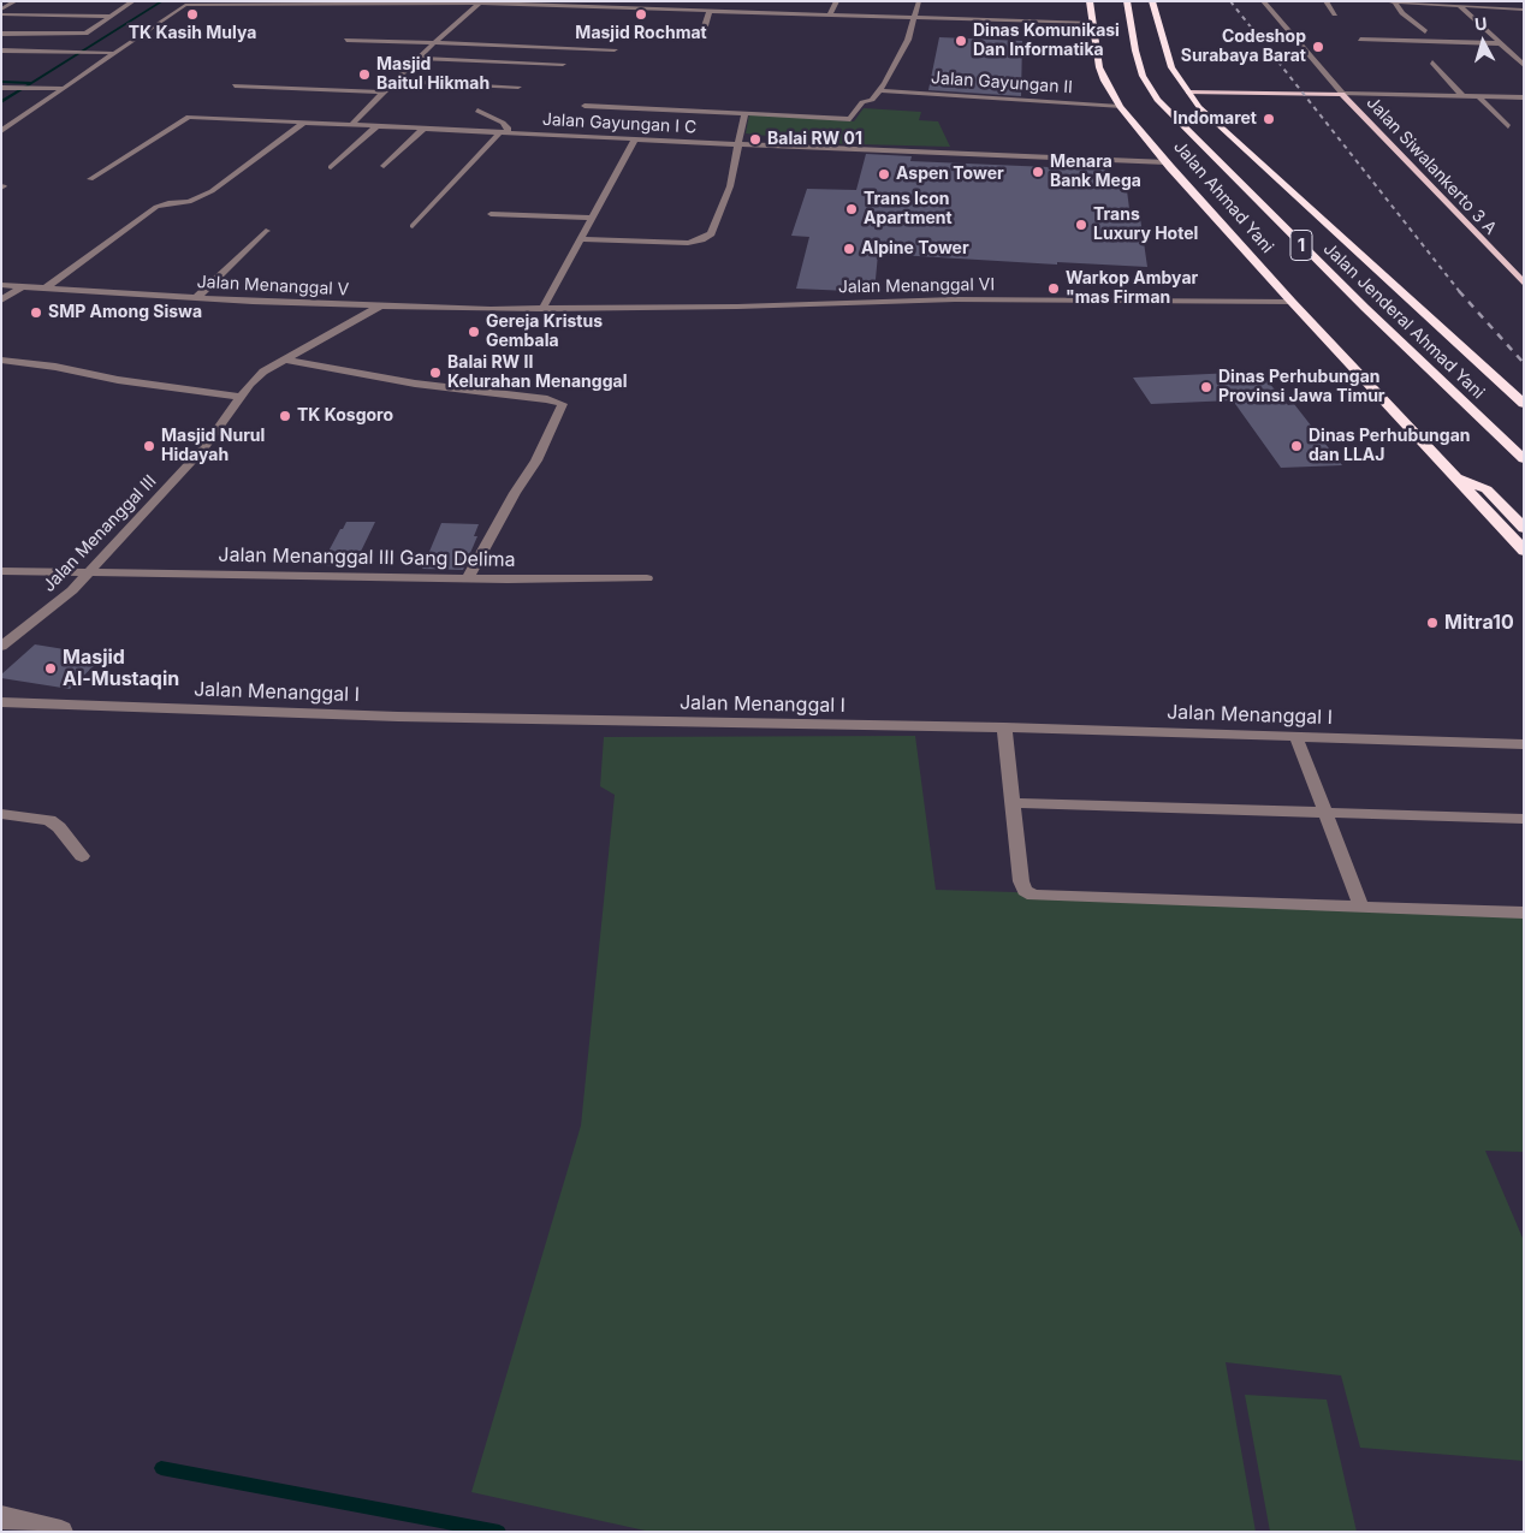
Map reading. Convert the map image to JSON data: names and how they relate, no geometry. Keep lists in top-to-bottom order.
{
  "streets": {
    "highway": ["Jalan Ahmad Yani", "1", "Jalan Jenderal Ahmad Yani"],
    "main road": ["Jalan Siwalankerto 3 A"],
    "street": [
      "Jalan Gayungan II",
      "Jalan Gayungan I C",
      "Jalan Menanggal V",
      "Jalan Menanggal VI",
      "Jalan Menanggal III",
      "Jalan Menanggal III Gang Delima",
      "Jalan Menanggal I"
    ]
  },
  "crossings": [
    ["Jalan Gayungan II", "Jalan Ahmad Yani"],
    ["Jalan Gayungan I C", "Jalan Ahmad Yani"],
    ["Jalan Ahmad Yani", "Jalan Menanggal VI"],
    ["Jalan Menanggal V", "Jalan Menanggal VI"],
    ["Jalan Menanggal V", "Jalan Menanggal III"],
    ["Jalan Menanggal III", "Jalan Menanggal III Gang Delima"]
  ],
  "places": [
    "TK Kasih Mulya",
    "Masjid Rochmat",
    "Dinas Komunikasi Dan Informatika",
    "Codeshop Surabaya Barat",
    "Masjid Baitul Hikmah",
    "Indomaret",
    "Balai RW 01",
    "Menara Bank Mega",
    "Aspen Tower",
    "Trans Icon Apartment",
    "Trans Luxury Hotel",
    "Alpine Tower",
    "Warkop Ambyar \"mas Firman",
    "SMP Among Siswa",
    "Gereja Kristus Gembala",
    "Balai RW II Kelurahan Menanggal",
    "Dinas Perhubungan Provinsi Jawa Timur",
    "TK Kosgoro",
    "Masjid Nurul Hidayah",
    "Dinas Perhubungan dan LLAJ",
    "Mitra10",
    "Masjid Al-Mustaqin"
  ],
  "north": "top"
}
